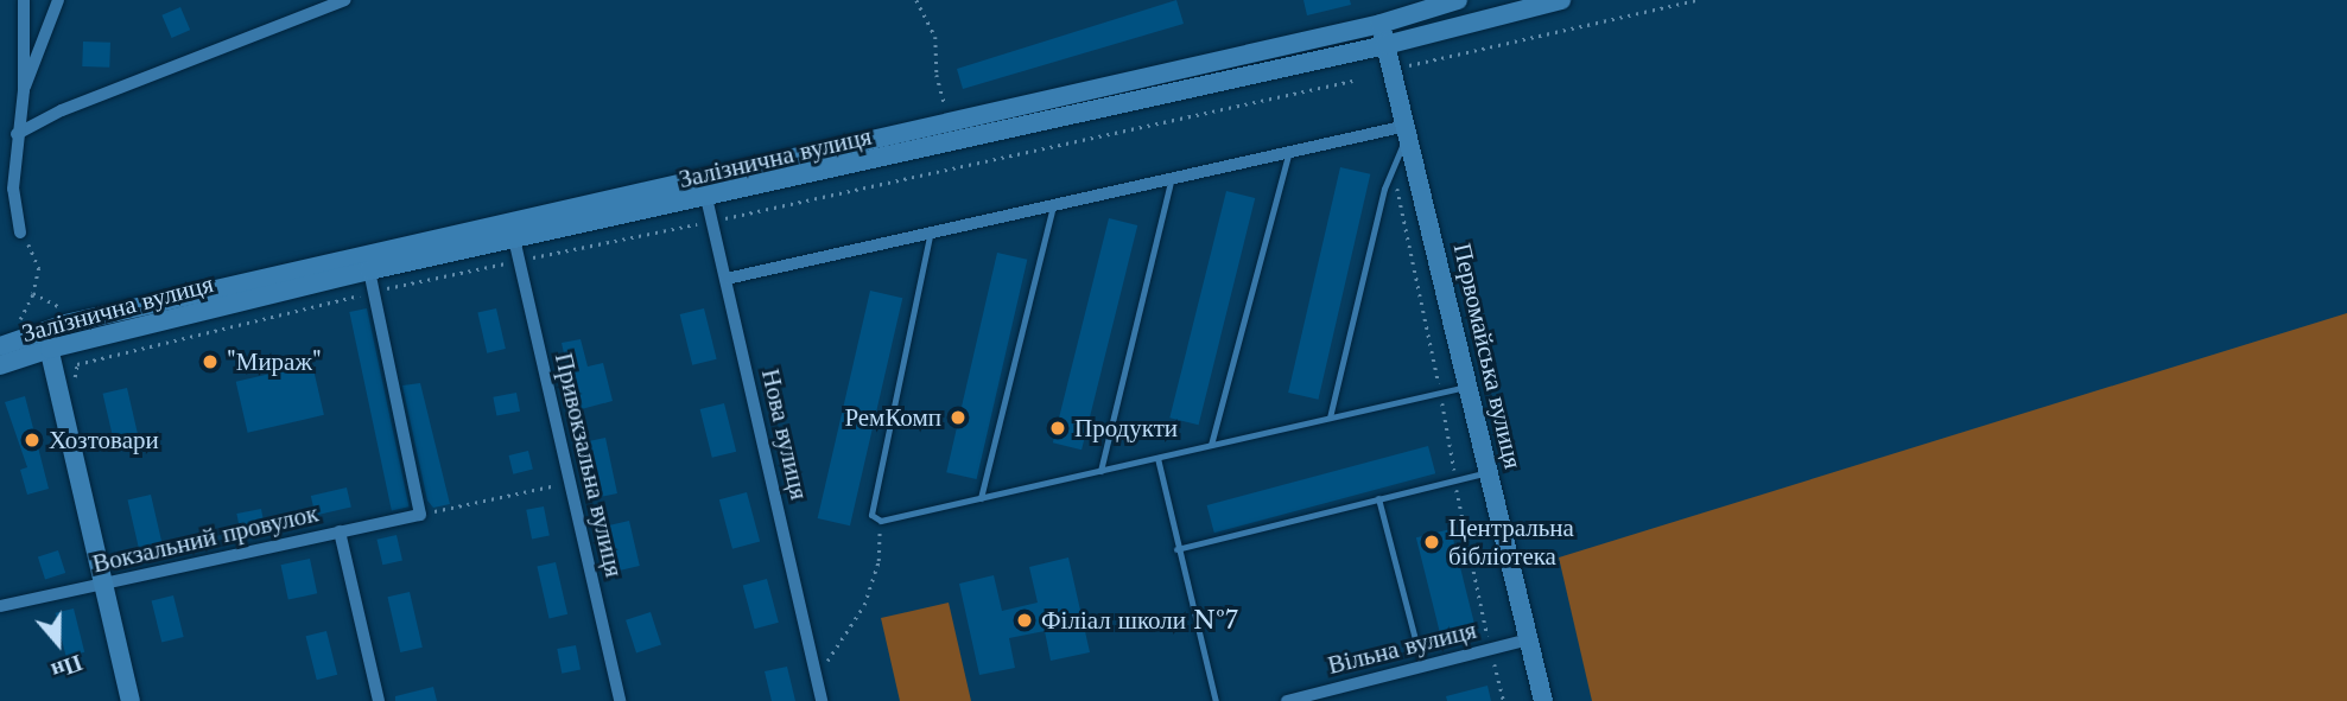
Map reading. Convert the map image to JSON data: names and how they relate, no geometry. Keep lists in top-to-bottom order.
{
  "streets": {
    "main road": ["Залізнична вулиця", "Первомайська вулиця"],
    "street": [
      "Нова вулиця",
      "Привокзальна вулиця",
      "Вокзальний провулок",
      "Вільна вулиця"
    ]
  },
  "crossings": [
    ["Залізнична вулиця", "Первомайська вулиця"],
    ["Залізнична вулиця", "Нова вулиця"],
    ["Залізнична вулиця", "Привокзальна вулиця"],
    ["Первомайська вулиця", "Вільна вулиця"]
  ],
  "places": [
    "\"Мираж\"",
    "РемКомп",
    "Продукти",
    "Хозтовари",
    "Центральна бібліотека",
    "Філіал школи №7"
  ],
  "north": "bottom"
}
